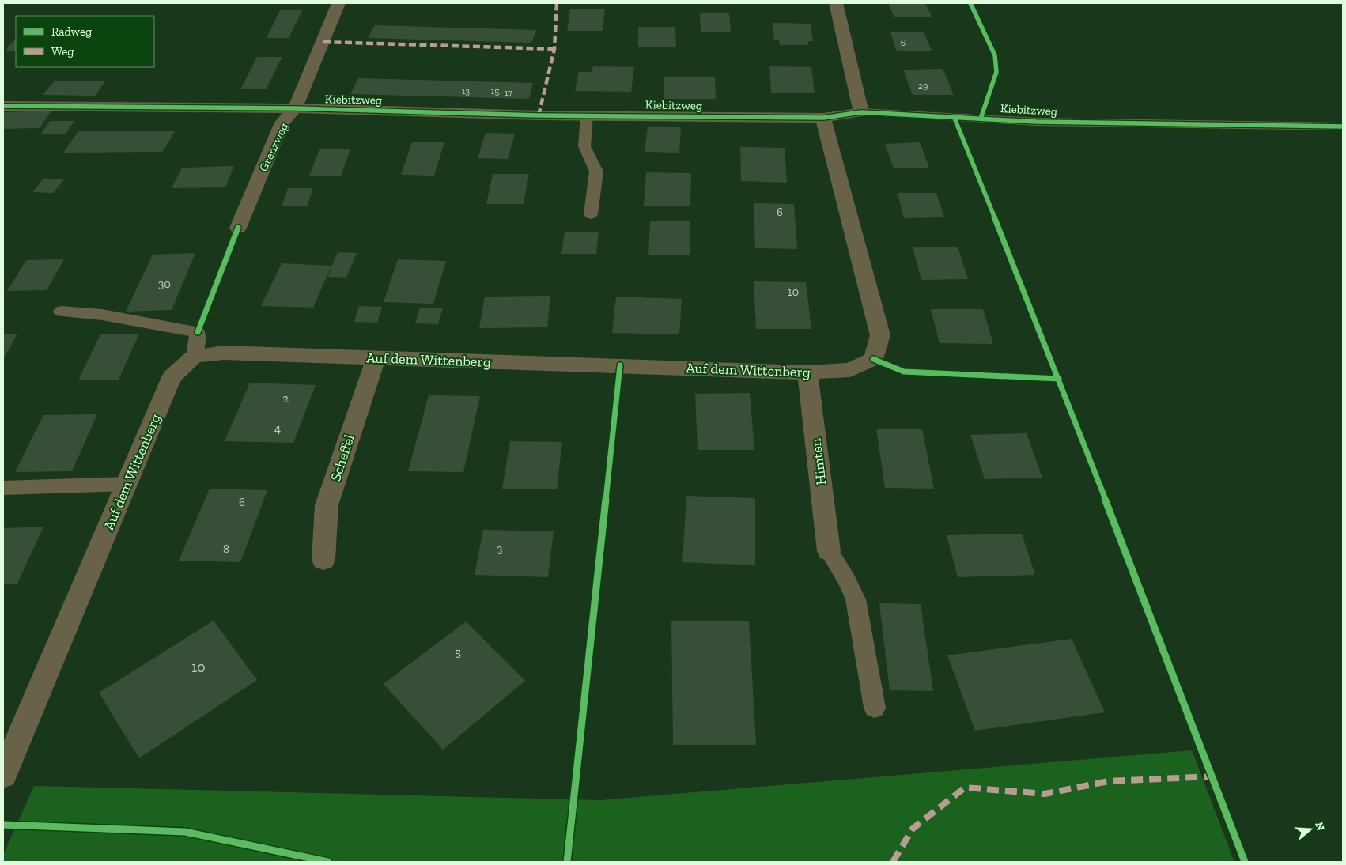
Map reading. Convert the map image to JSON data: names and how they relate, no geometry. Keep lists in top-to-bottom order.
{
  "streets": {
    "street": [
      "Kiebitzweg",
      "Grenzweg",
      "Auf dem Wittenberg",
      "Scheffel",
      "Himten"
    ]
  },
  "crossings": [
    ["Kiebitzweg", "Grenzweg"],
    ["Kiebitzweg", "Auf dem Wittenberg"],
    ["Auf dem Wittenberg", "Scheffel"],
    ["Auf dem Wittenberg", "Himten"]
  ],
  "house_numbers": [
    "6",
    "29",
    "13",
    "15",
    "17",
    "6",
    "30",
    "10",
    "2",
    "4",
    "6",
    "8",
    "3",
    "5",
    "10"
  ],
  "legend": ["Radweg", "Weg"],
  "north": "right"
}
